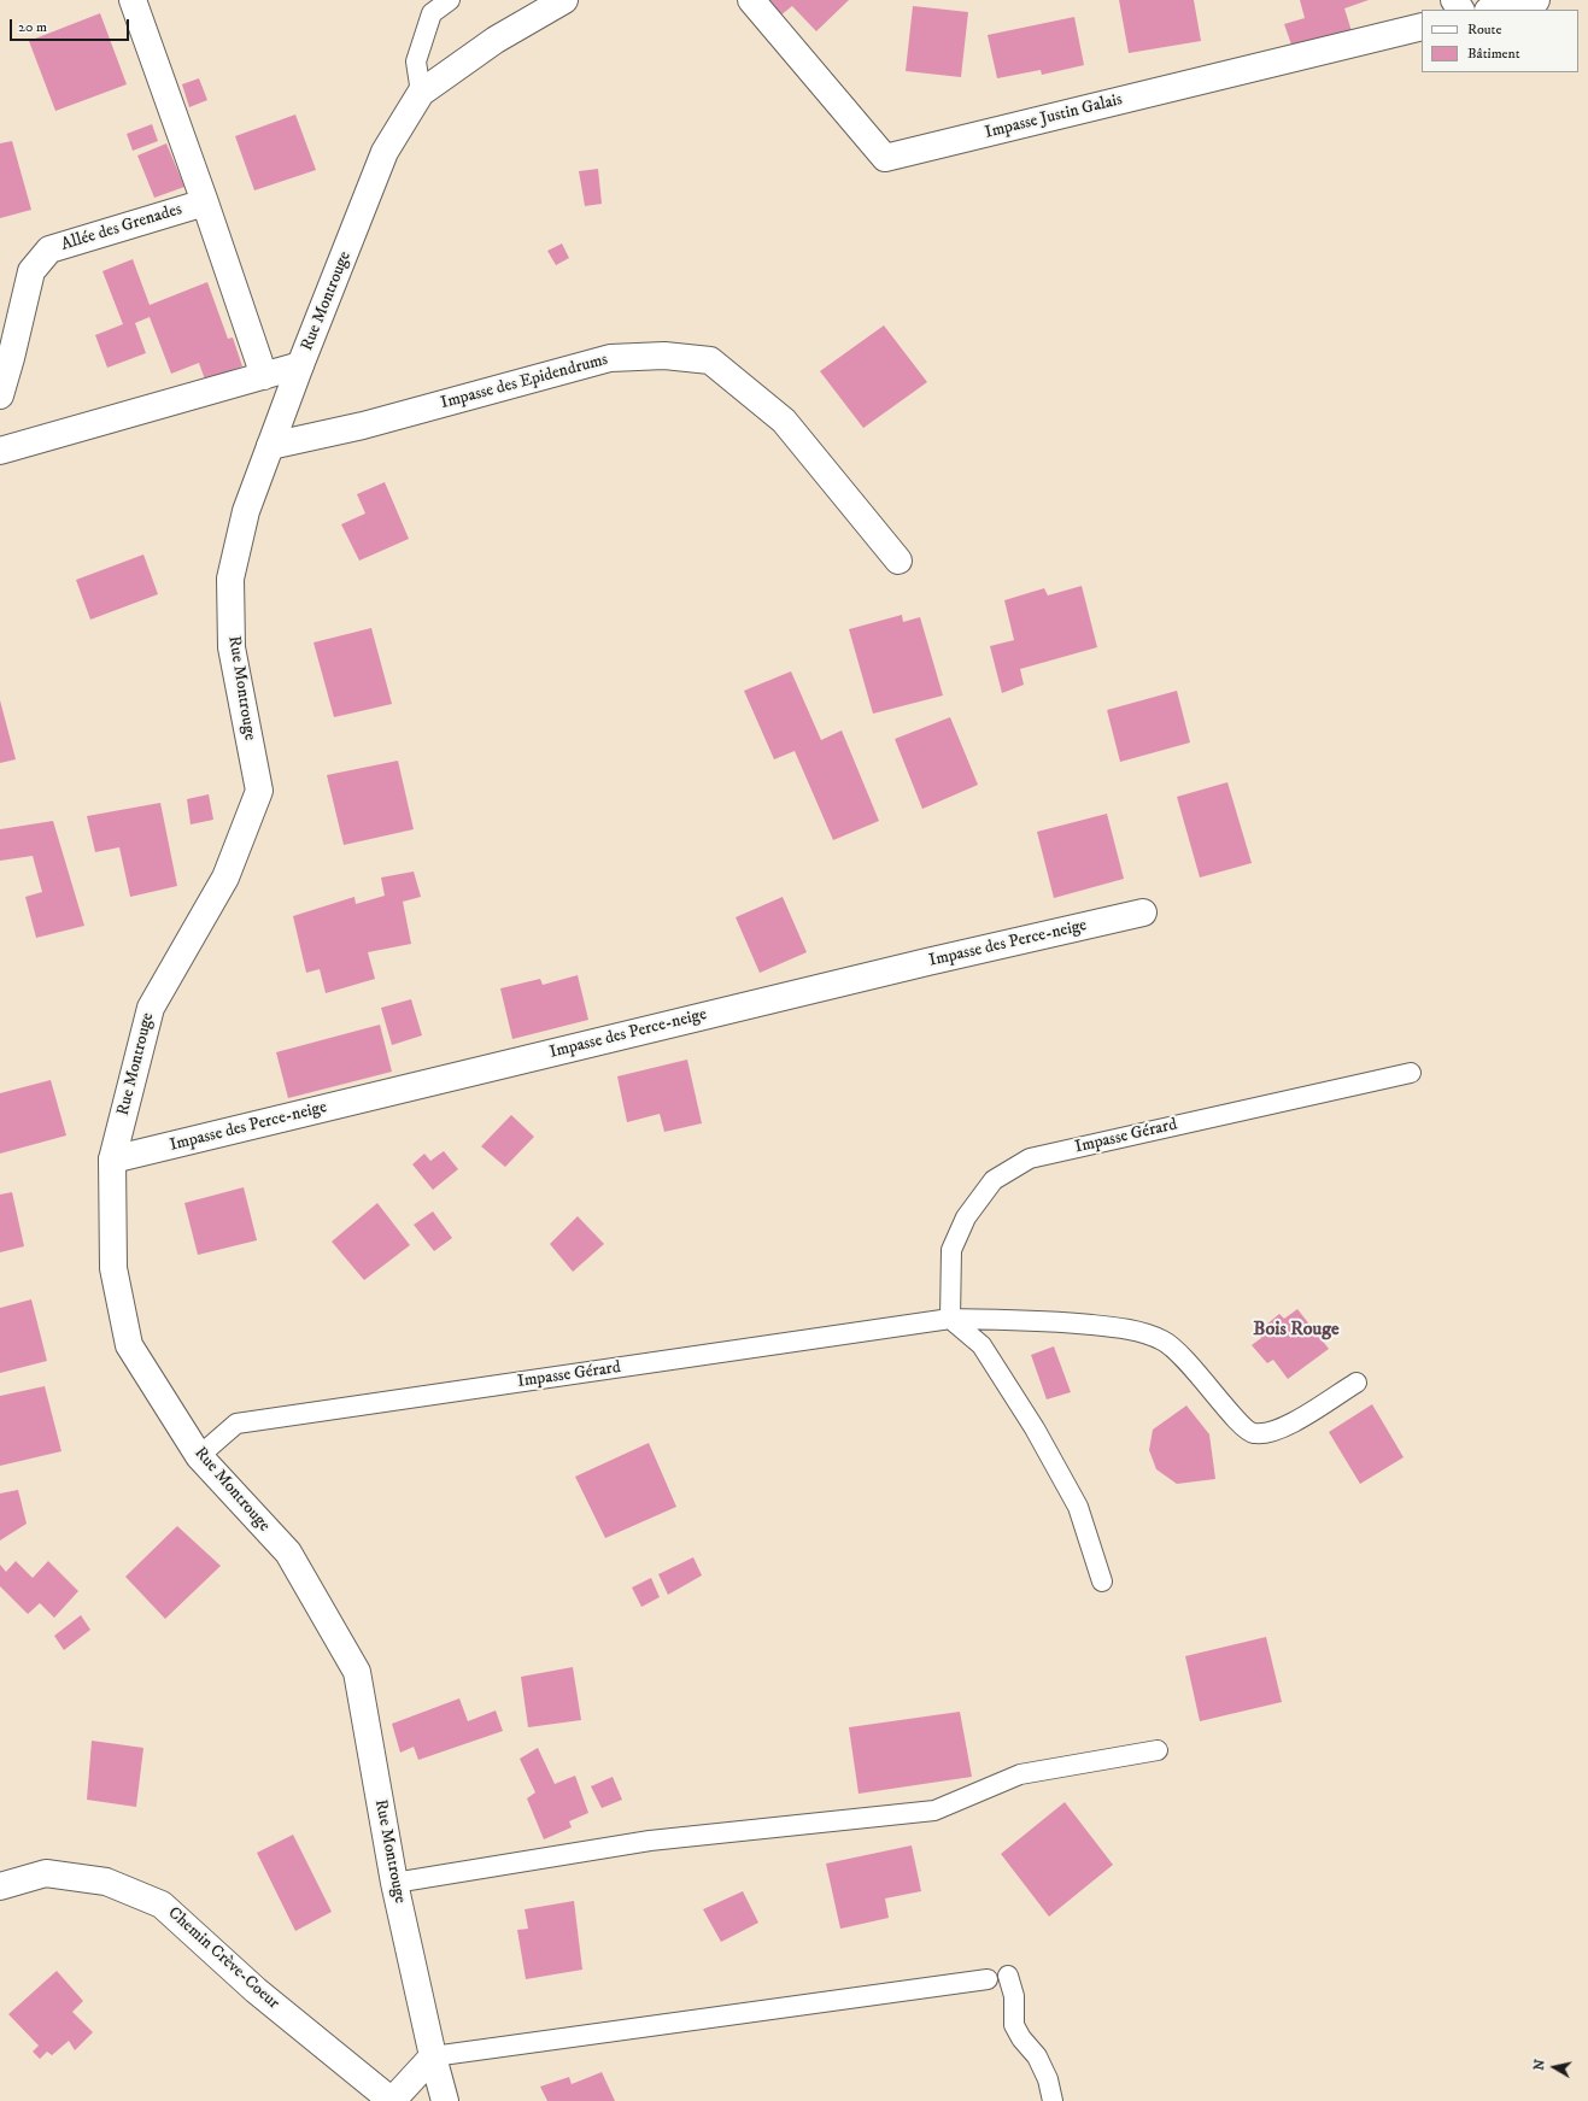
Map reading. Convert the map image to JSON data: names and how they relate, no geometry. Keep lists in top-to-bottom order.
{
  "streets": {
    "street": [
      "Impasse Justin Galais",
      "Allée des Grenades",
      "Rue Montrouge",
      "Impasse des Epidendrums",
      "Impasse des Perce-neige",
      "Chemin Crève-Coeur"
    ],
    "lane": ["Impasse Gérard"]
  },
  "crossings": [
    ["Rue Montrouge", "Impasse des Epidendrums"],
    ["Rue Montrouge", "Impasse des Perce-neige"],
    ["Rue Montrouge", "Impasse Gérard"]
  ],
  "districts": ["Bois Rouge"],
  "legend": ["Route", "Bâtiment"],
  "scale_bar": "20 m",
  "north": "left"
}
